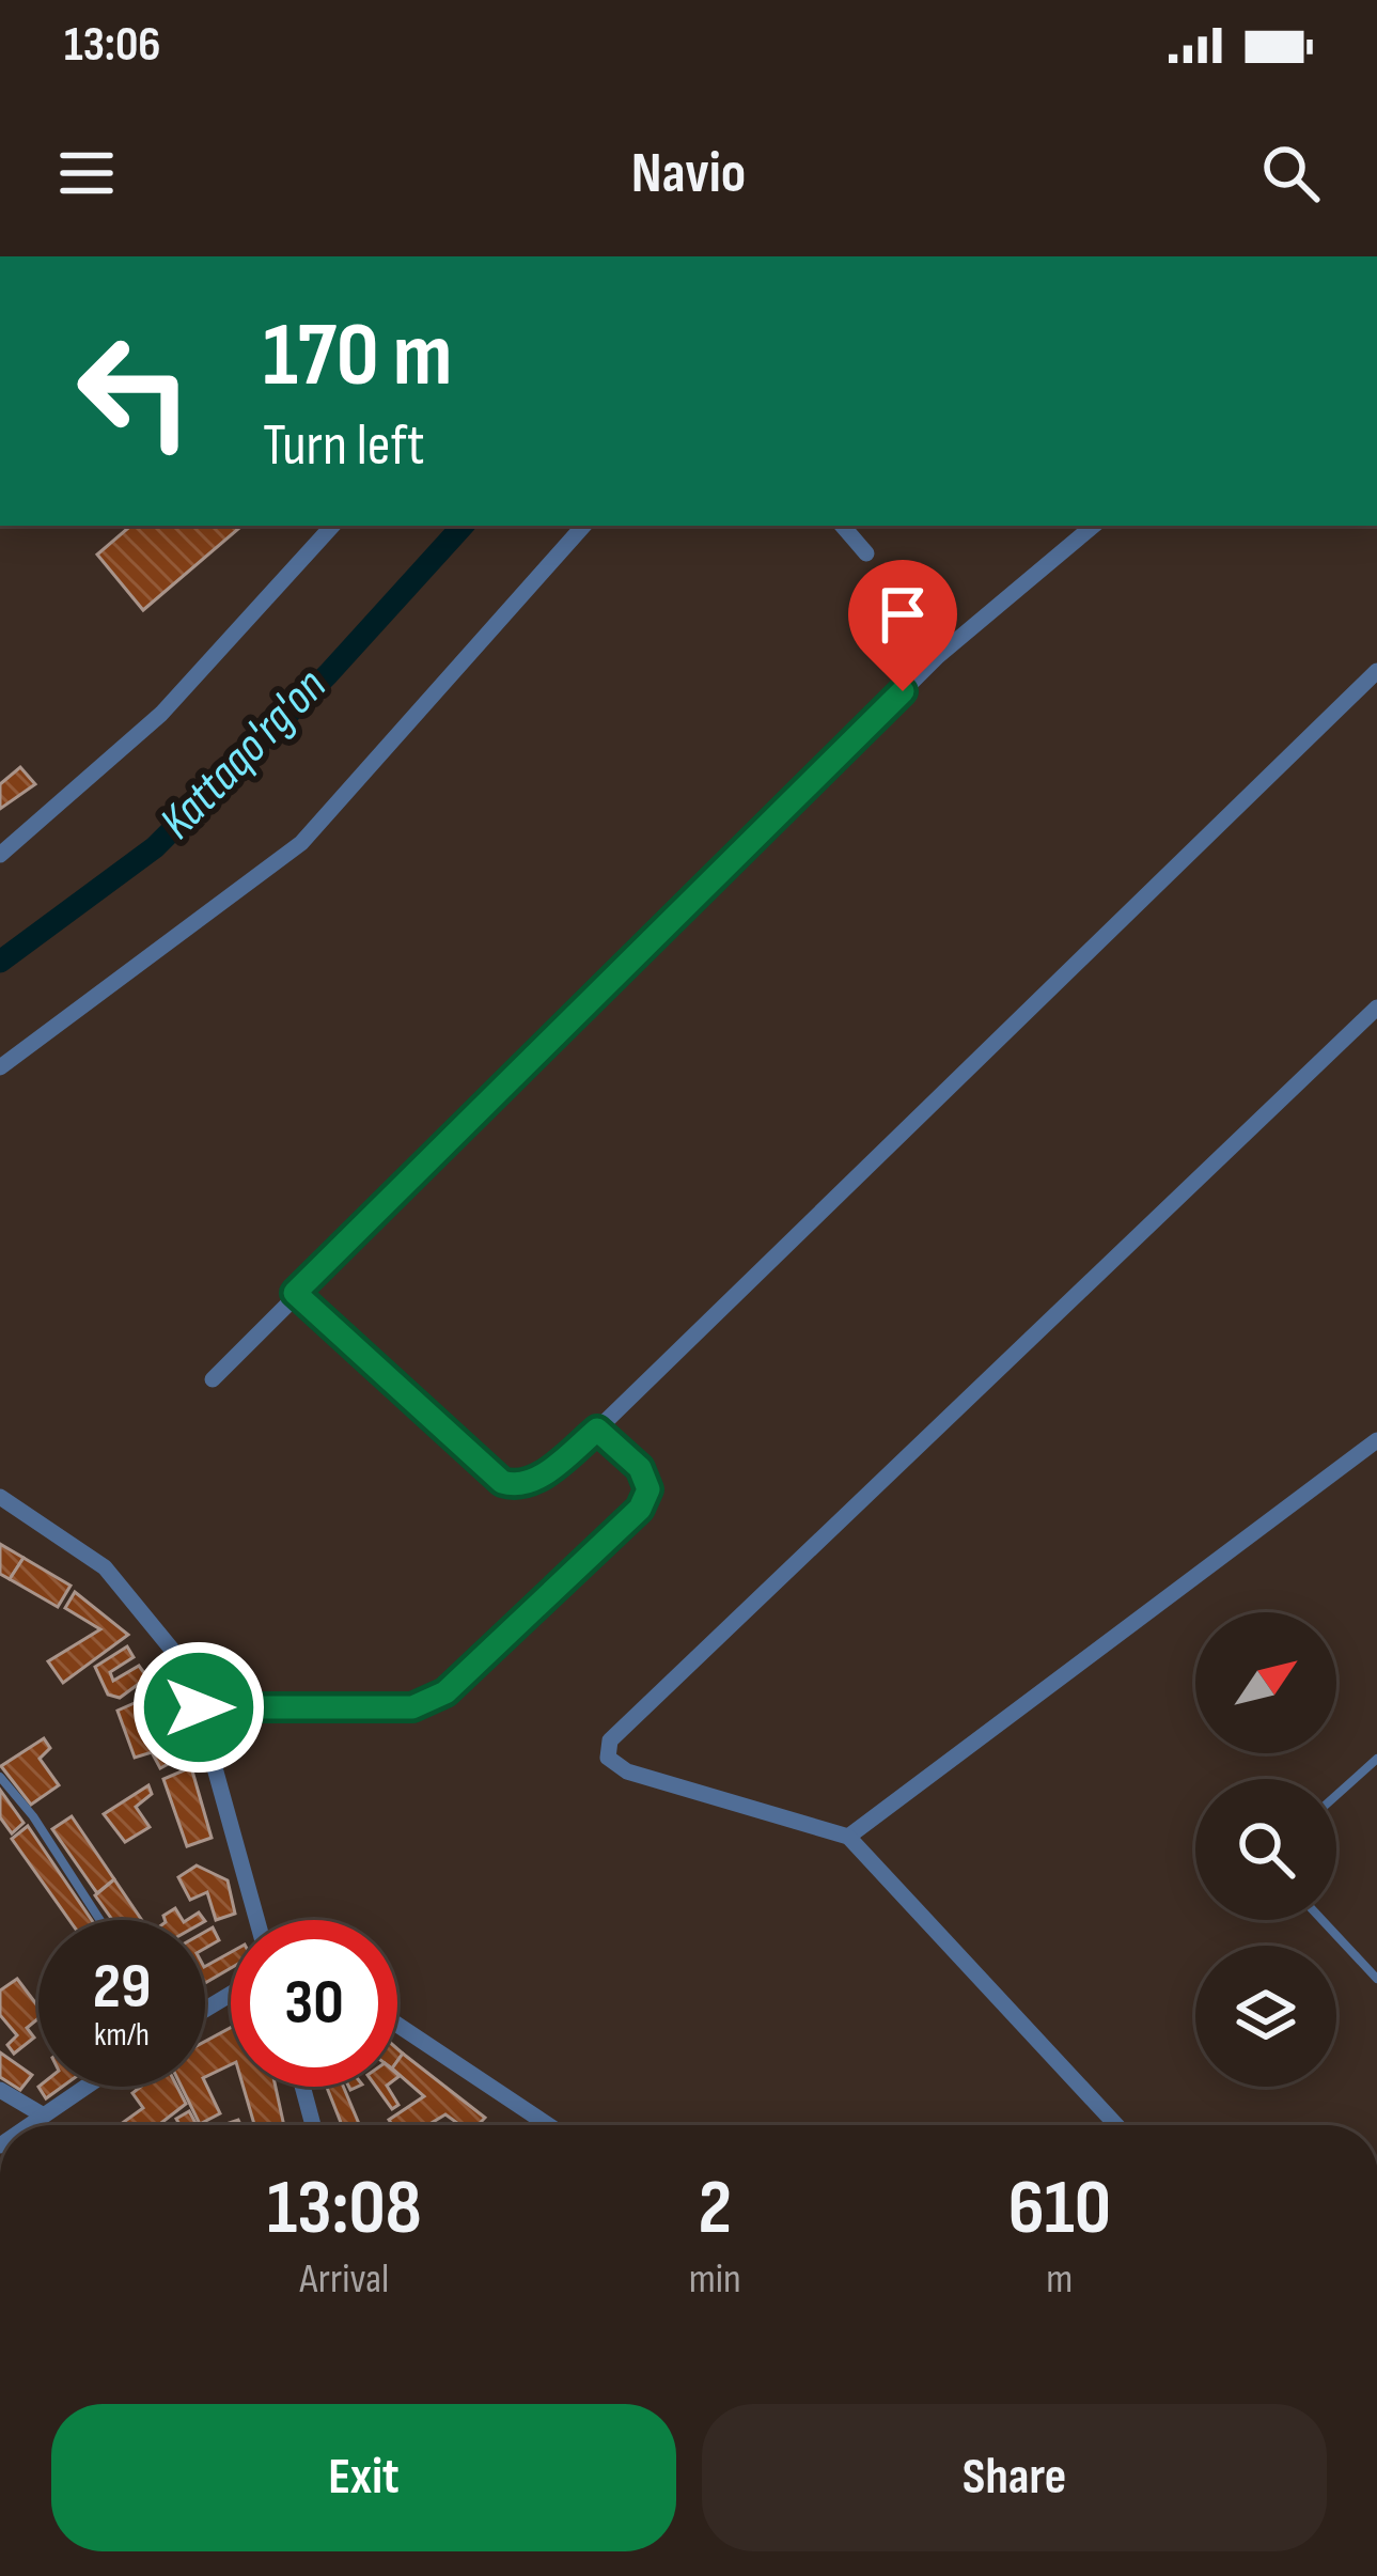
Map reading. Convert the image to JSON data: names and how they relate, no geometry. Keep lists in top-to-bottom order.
{
  "water": ["Kattaqo'rg'on"],
  "north": "top right",
  "page": {
    "status": "13:06",
    "header": "Navio",
    "turn": ["170 m", "Turn left"],
    "speed": "29 km/h",
    "limit": "30",
    "eta": [
      "13:08",
      "Arrival",
      "2",
      "min",
      "610",
      "m"
    ],
    "buttons": ["Exit", "Share"]
  }
}
